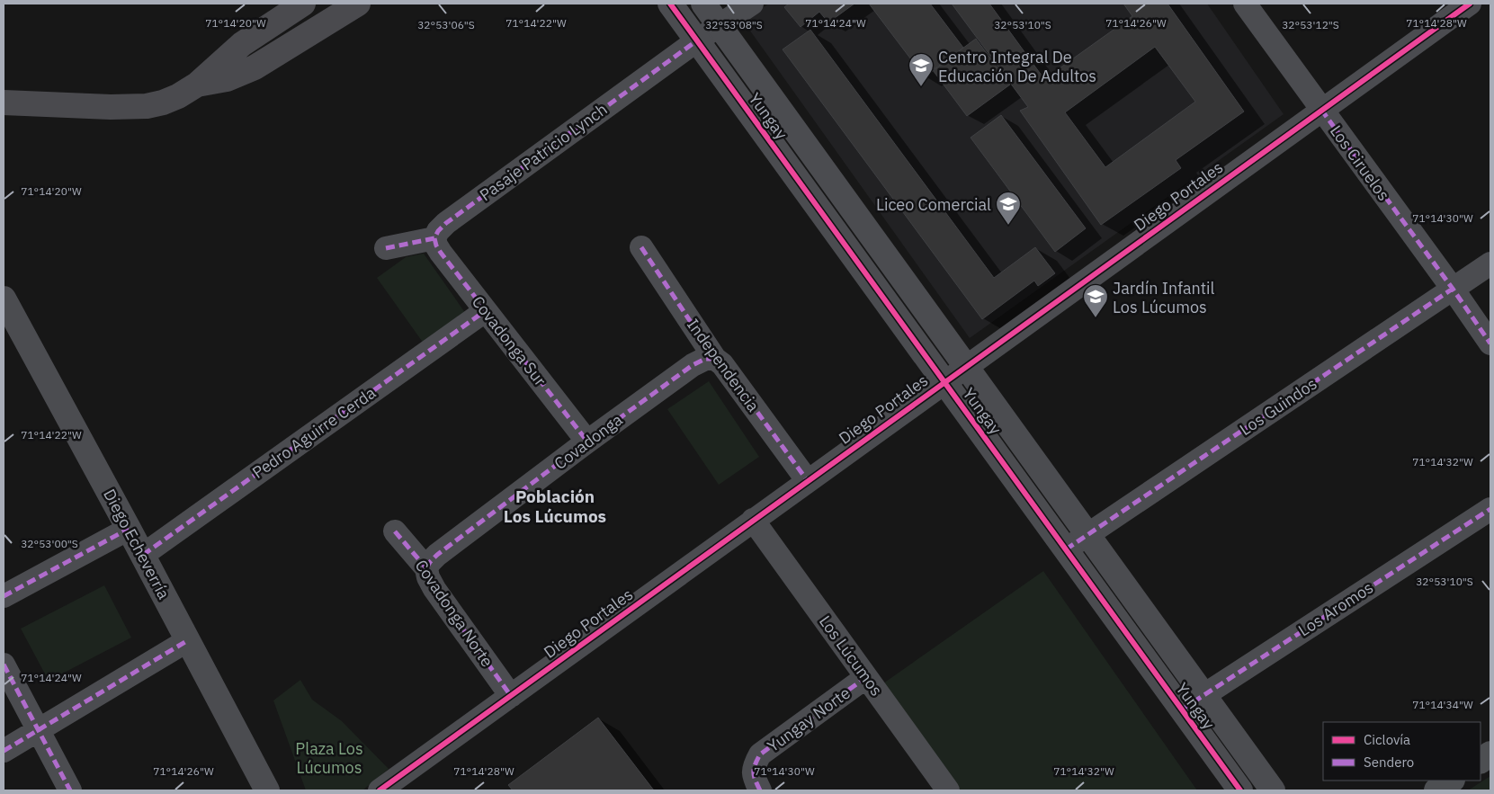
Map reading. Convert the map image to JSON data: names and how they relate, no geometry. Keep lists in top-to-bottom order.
{
  "streets": {
    "street": [
      "Yungay",
      "Pasaje Patricio Lynch",
      "Los Ciruelos",
      "Diego Portales",
      "Covadonga Sur",
      "Independencia",
      "Los Guindos",
      "Pedro Aguirre Cerda",
      "Covadonga",
      "Diego Echeverría",
      "Los Aromos",
      "Covadonga Norte",
      "Los Lúcumos",
      "Yungay Norte"
    ]
  },
  "crossings": [
    ["Yungay", "Pasaje Patricio Lynch"],
    ["Yungay", "Diego Portales"],
    ["Yungay", "Los Guindos"],
    ["Yungay", "Los Aromos"],
    ["Pasaje Patricio Lynch", "Covadonga Sur"],
    ["Los Ciruelos", "Diego Portales"],
    ["Los Ciruelos", "Los Guindos"],
    ["Diego Portales", "Independencia"],
    ["Diego Portales", "Covadonga Norte"],
    ["Diego Portales", "Los Lúcumos"],
    ["Covadonga Sur", "Pedro Aguirre Cerda"],
    ["Covadonga Sur", "Covadonga"],
    ["Independencia", "Covadonga"],
    ["Pedro Aguirre Cerda", "Diego Echeverría"],
    ["Covadonga", "Covadonga Norte"],
    ["Los Lúcumos", "Yungay Norte"]
  ],
  "districts": ["Población Los Lúcumos"],
  "parks": ["Plaza Los Lúcumos"],
  "places": {
    "school or university": ["Centro Integral De Educación De Adultos", "Liceo Comercial", "Jardín Infantil Los Lúcumos"]
  },
  "legend": ["Ciclovía", "Sendero"],
  "coordinates": [
    "71°14'20\"W",
    "71°14'22\"W",
    "71°14'24\"W",
    "71°14'26\"W",
    "71°14'28\"W",
    "32°53'06\"S",
    "32°53'10\"S",
    "32°53'12\"S",
    "32°53'08\"S",
    "71°14'30\"W",
    "71°14'32\"W",
    "32°53'00\"S",
    "71°14'34\"W"
  ]
}
